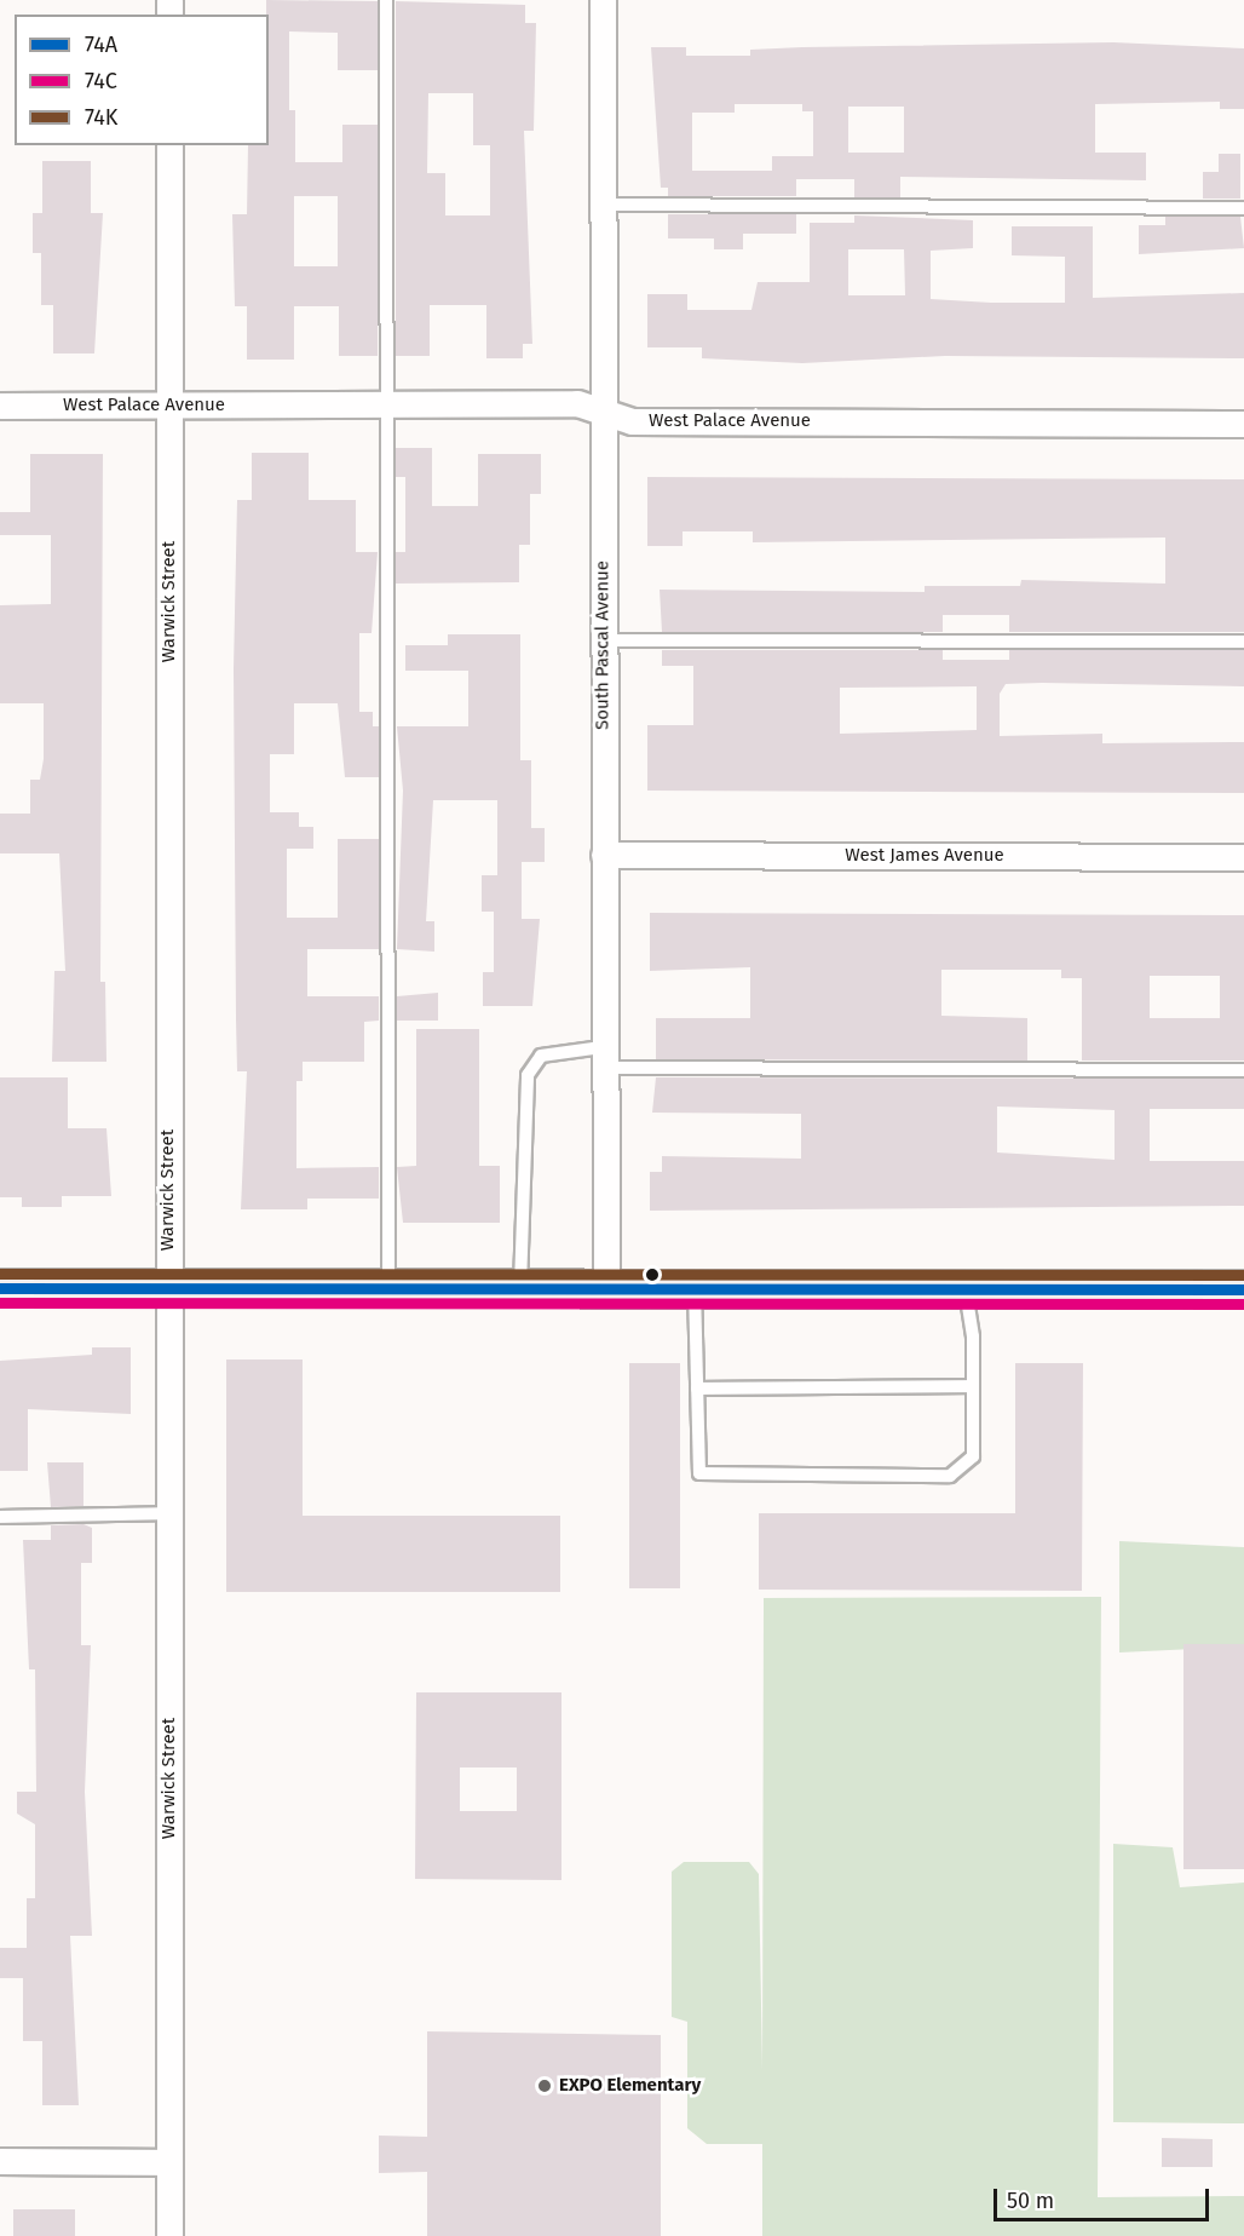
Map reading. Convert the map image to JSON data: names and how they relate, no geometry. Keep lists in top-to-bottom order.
{
  "streets": {
    "street": [
      "West Palace Avenue",
      "Warwick Street",
      "South Pascal Avenue",
      "West James Avenue"
    ]
  },
  "crossings": [
    ["West Palace Avenue", "Warwick Street"],
    ["West Palace Avenue", "South Pascal Avenue"],
    ["South Pascal Avenue", "West James Avenue"]
  ],
  "places": ["EXPO Elementary"],
  "lines": ["transit line 74K", "transit line 74A", "transit line 74C"],
  "legend": ["74A", "74C", "74K"],
  "scale_bar": "50 m"
}
